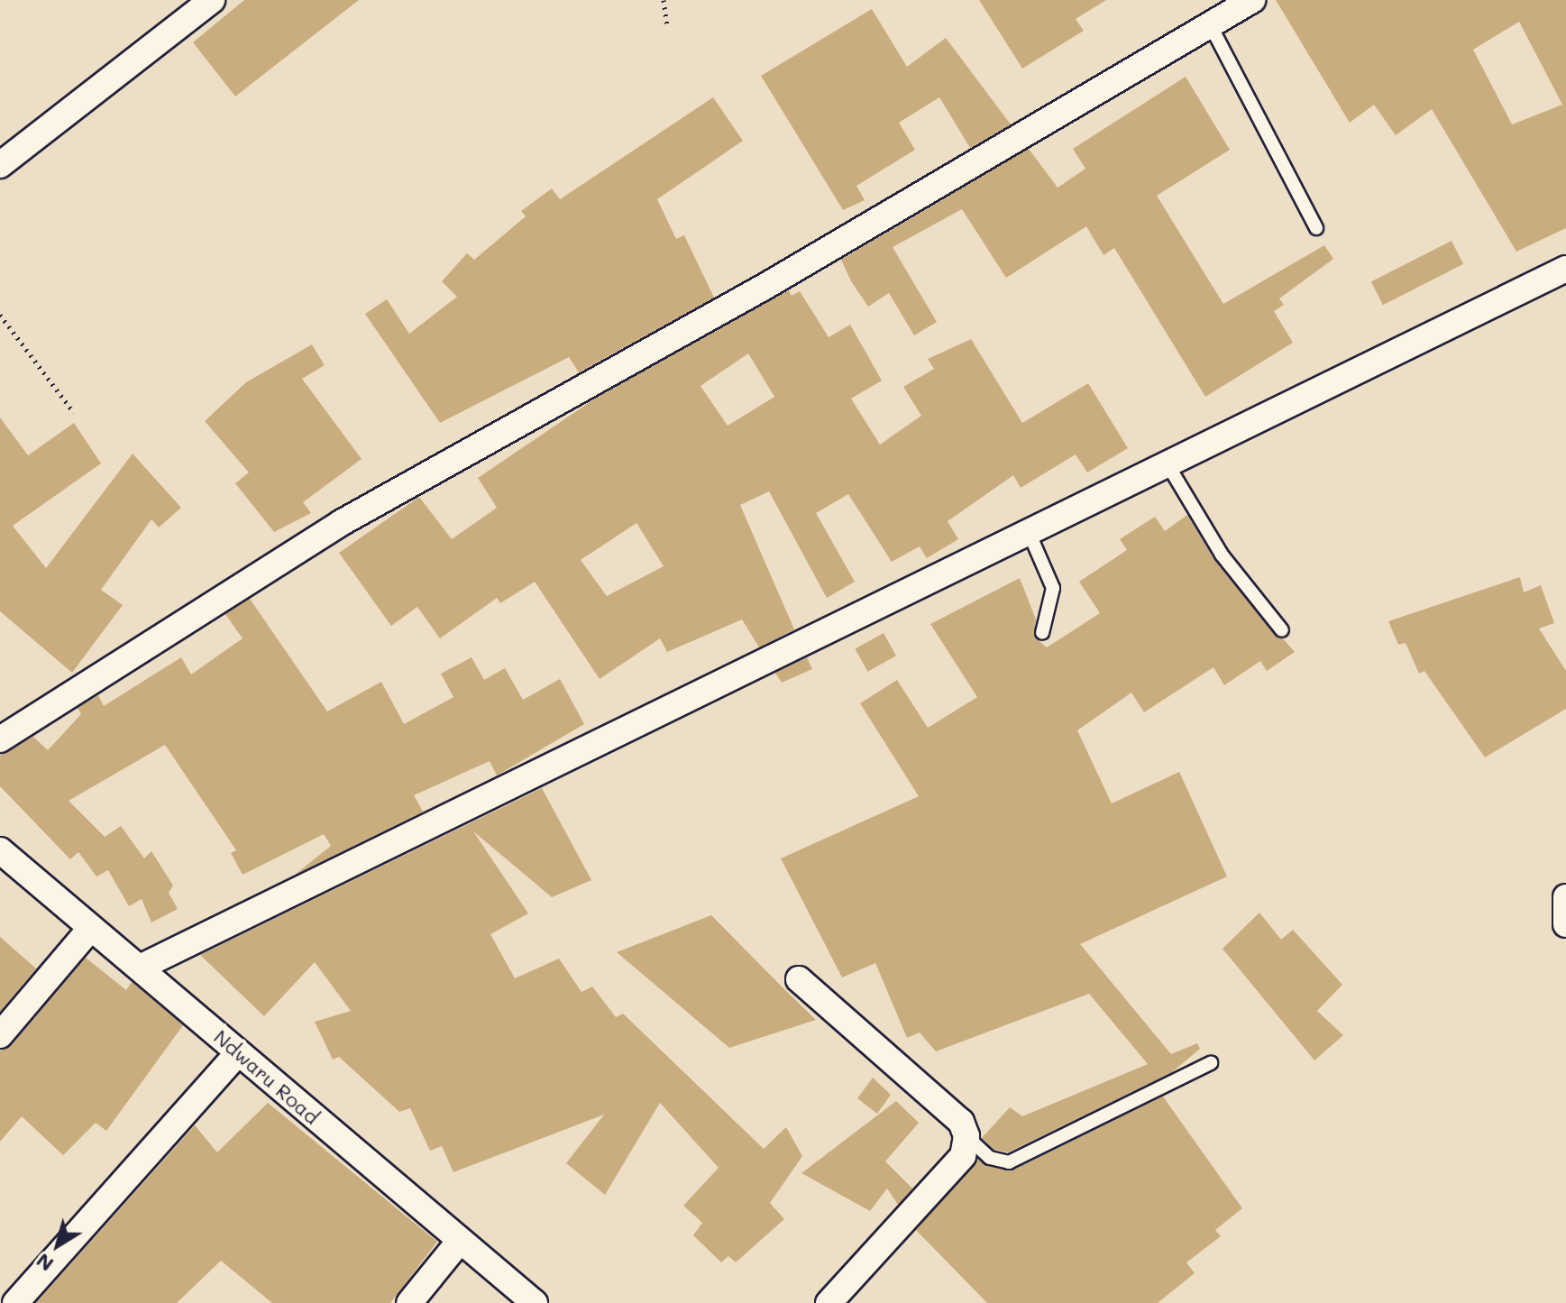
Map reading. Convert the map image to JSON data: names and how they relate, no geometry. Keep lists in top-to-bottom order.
{
  "streets": {
    "street": ["Ndwaru Road"]
  },
  "north": "bottom left"
}
